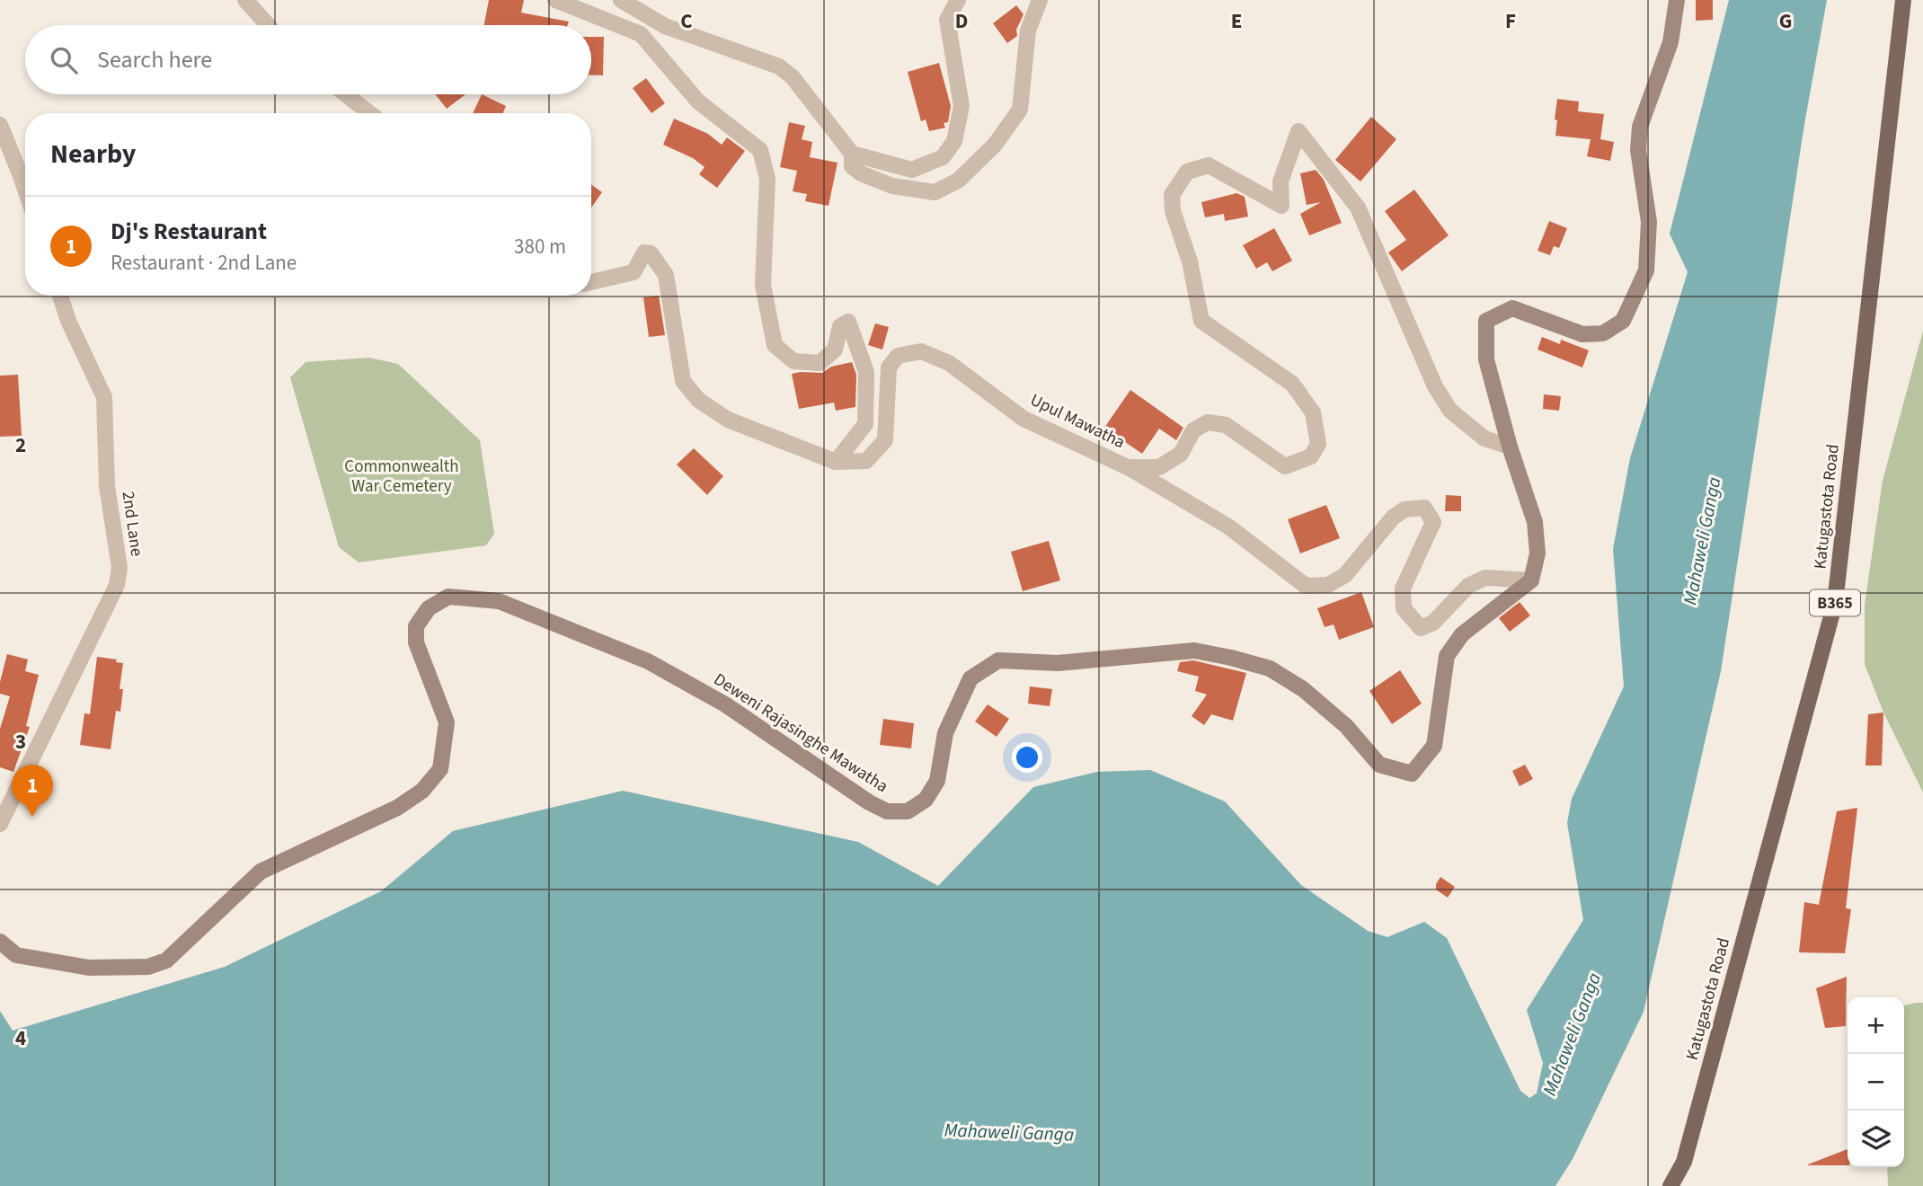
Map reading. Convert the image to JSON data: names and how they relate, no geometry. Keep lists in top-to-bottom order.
{
  "streets": {
    "main road": ["Katugastota Road", "B365"],
    "street": ["Upul Mawatha", "2nd Lane", "Deweni Rajasinghe Mawatha"]
  },
  "crossings": [
    ["Upul Mawatha", "Deweni Rajasinghe Mawatha"]
  ],
  "water": ["Mahaweli Ganga"],
  "parks": ["Commonwealth War Cemetery"],
  "page": {
    "search": "Search here",
    "heading": "Nearby",
    "list": [
      {
        "mark": "1",
        "name": "Dj's Restaurant",
        "note": "Restaurant · 2nd Lane",
        "value": "380 m"
      }
    ],
    "pins": "1",
    "map_buttons": ["+", "−"]
  },
  "grid": {
    "columns": [
      "C",
      "D",
      "E",
      "F",
      "G"
    ],
    "rows": ["2", "3", "4"]
  }
}
